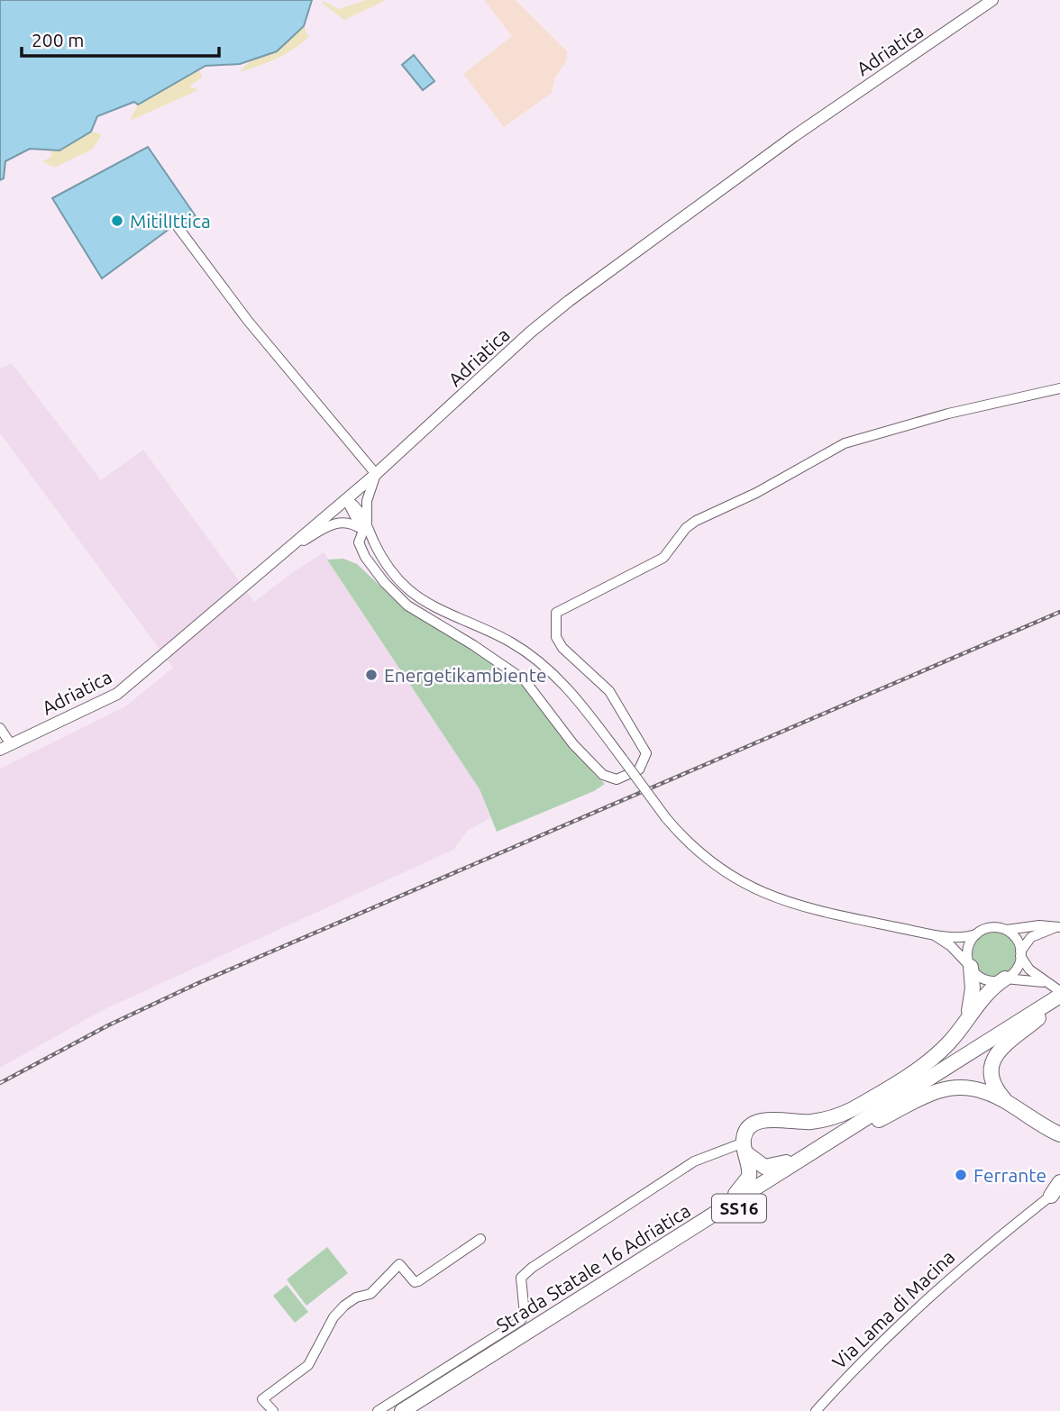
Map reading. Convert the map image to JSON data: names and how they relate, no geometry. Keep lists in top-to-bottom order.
{
  "streets": {
    "highway": ["SS16", "Strada Statale 16 Adriatica"],
    "main road": ["Adriatica"],
    "street": ["Via Lama di Macina"]
  },
  "crossings": [
    ["SS16", "Strada Statale 16 Adriatica"]
  ],
  "places": ["MitilIttica", "Energetikambiente", "Ferrante"],
  "scale_bar": "200 m"
}
